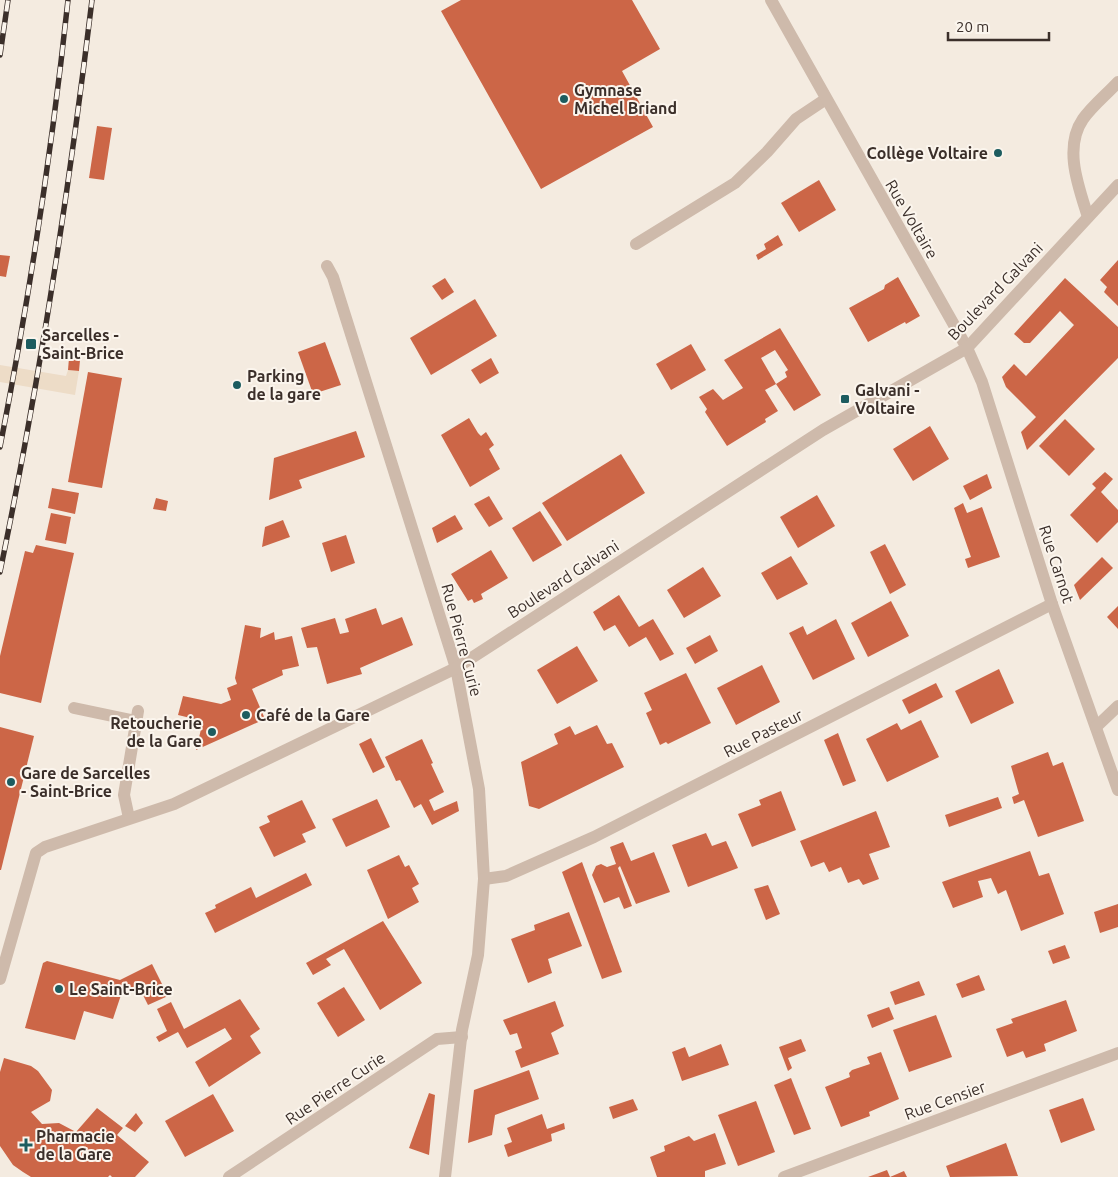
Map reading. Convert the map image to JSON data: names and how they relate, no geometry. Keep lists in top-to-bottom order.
{
  "streets": {
    "street": [
      "Rue Voltaire",
      "Boulevard Galvani",
      "Rue Carnot",
      "Rue Pierre Curie",
      "Rue Pasteur",
      "Rue Censier"
    ]
  },
  "crossings": [
    ["Rue Voltaire", "Boulevard Galvani"],
    ["Rue Voltaire", "Rue Carnot"],
    ["Boulevard Galvani", "Rue Carnot"],
    ["Boulevard Galvani", "Rue Pierre Curie"],
    ["Rue Carnot", "Rue Pasteur"],
    ["Rue Pierre Curie", "Rue Pasteur"]
  ],
  "places": {
    "other": [
      "Gymnase Michel Briand",
      "Collège Voltaire",
      "Parking de la gare",
      "Café de la Gare",
      "Retoucherie de la Gare",
      "Gare de Sarcelles - Saint-Brice",
      "Le Saint-Brice"
    ],
    "transit": ["Sarcelles - Saint-Brice", "Galvani - Voltaire"],
    "health": ["Pharmacie de la Gare"]
  },
  "scale_bar": "20 m"
}
